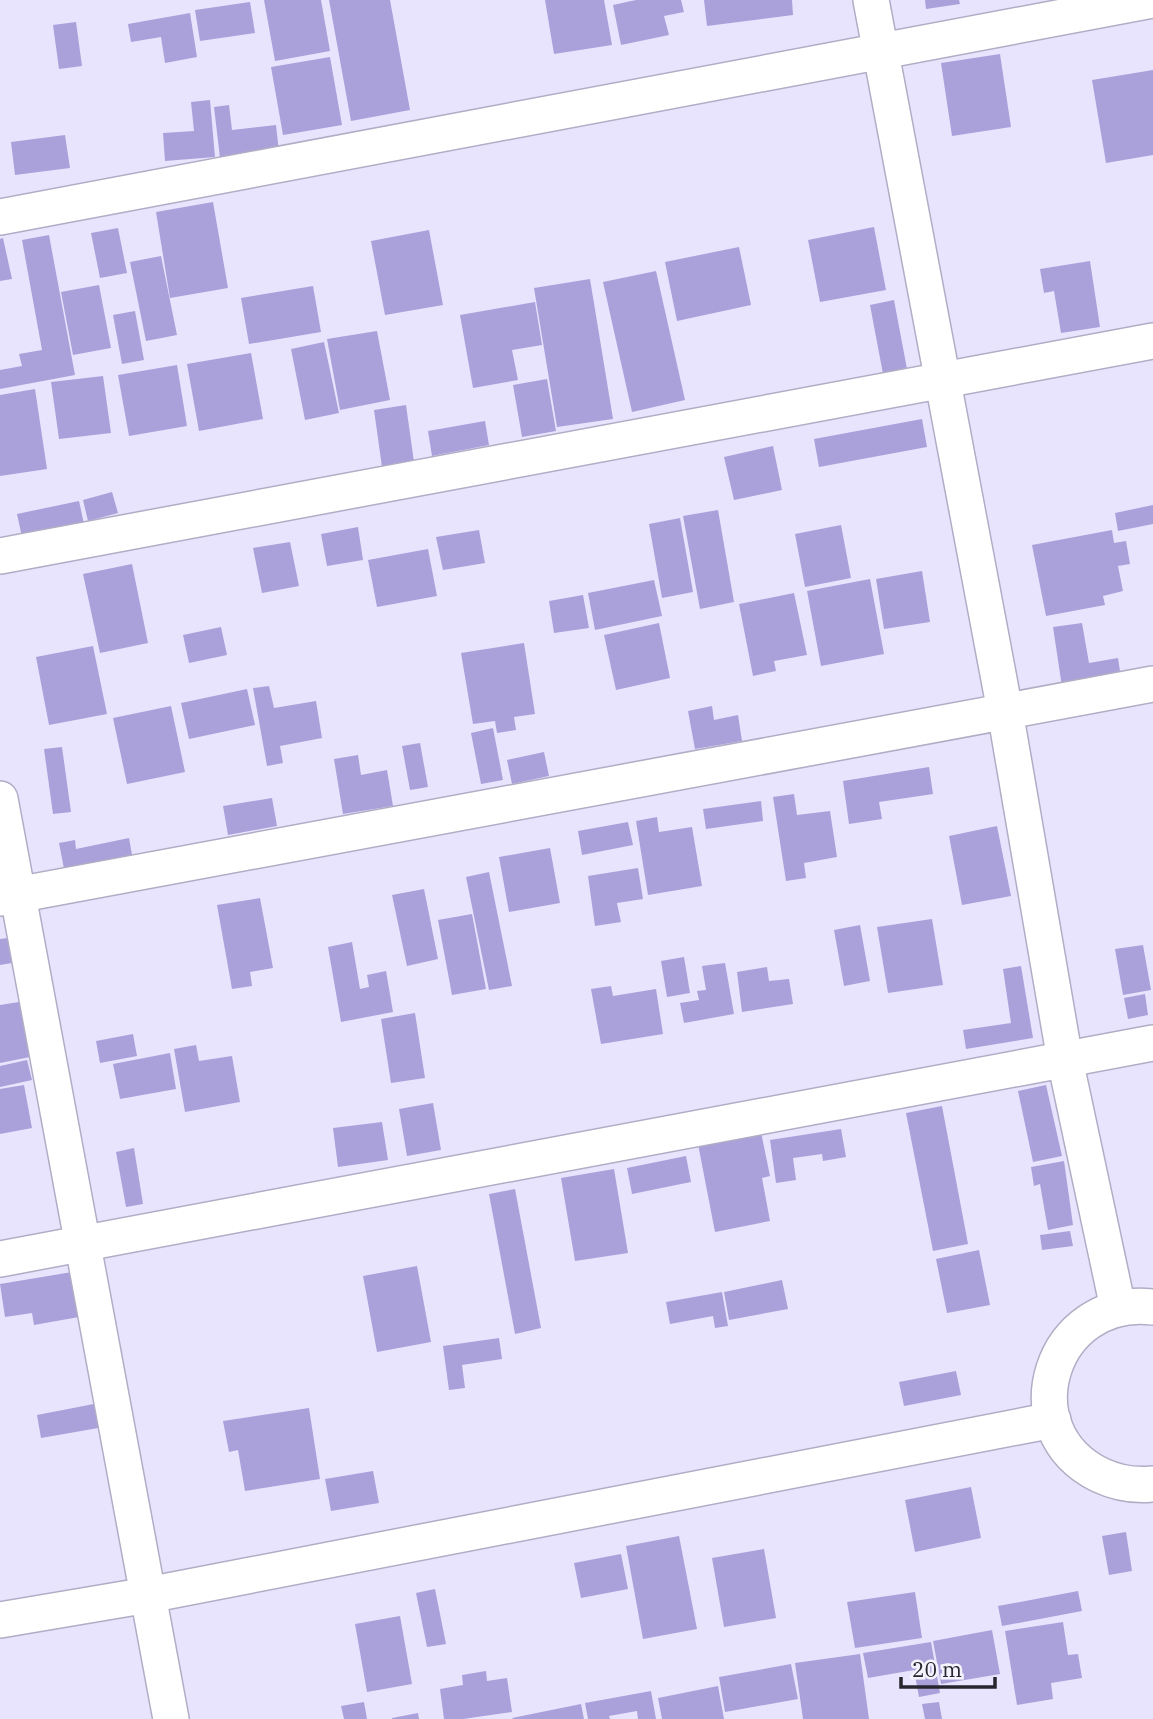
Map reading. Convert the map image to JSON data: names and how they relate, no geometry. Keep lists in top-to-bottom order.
{
  "scale_bar": "20 m"
}
